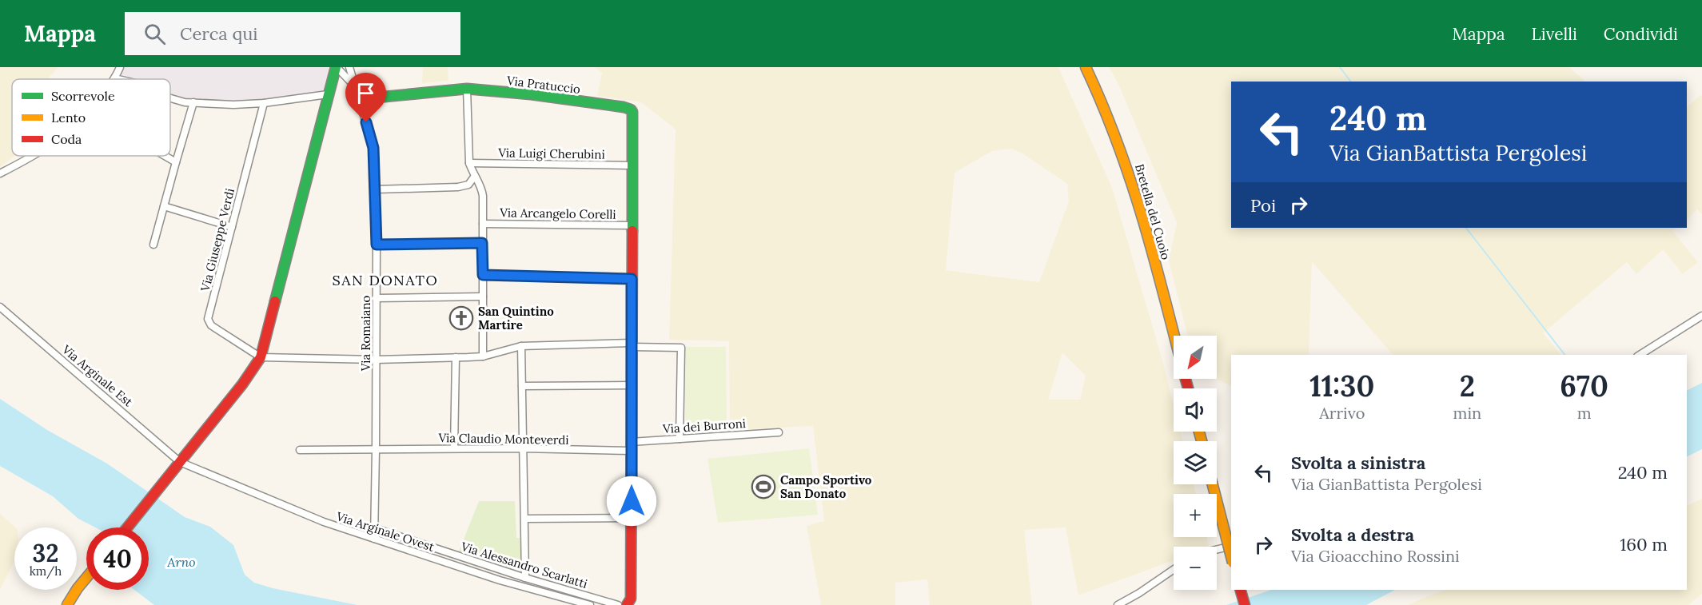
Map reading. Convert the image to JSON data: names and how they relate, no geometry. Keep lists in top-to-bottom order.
{
  "streets": {
    "main road": ["Via Pratuccio", "Bretella del Cuoio"],
    "street": [
      "Via Luigi Cherubini",
      "Via Arcangelo Corelli",
      "Via Giuseppe Verdi",
      "Via Romaiano",
      "Via Arginale Est",
      "Via dei Burroni",
      "Via Claudio Monteverdi",
      "Via Arginale Ovest",
      "Via Alessandro Scarlatti"
    ]
  },
  "crossings": [
    ["Via Pratuccio", "Via Luigi Cherubini"],
    ["Via Pratuccio", "Via Romaiano"],
    ["Via Romaiano", "Via Claudio Monteverdi"],
    ["Via Romaiano", "Via Arginale Ovest"],
    ["Via Romaiano", "Via Alessandro Scarlatti"],
    ["Via Arginale Est", "Via Arginale Ovest"],
    ["Via dei Burroni", "Via Claudio Monteverdi"],
    ["Via Arginale Ovest", "Via Alessandro Scarlatti"]
  ],
  "districts": ["SAN DONATO"],
  "water": ["Arno"],
  "places": {
    "church": ["San Quintino Martire"],
    "sports": ["Campo Sportivo San Donato"]
  },
  "legend": ["Scorrevole", "Lento", "Coda"],
  "north": "bottom left",
  "page": {
    "header": "Mappa",
    "search": "Cerca qui",
    "nav": ["Mappa", "Livelli", "Condividi"],
    "turn": ["240 m", "Via GianBattista Pergolesi"],
    "then": "Poi",
    "map_buttons": ["+", "−"],
    "eta": [
      "11:30",
      "Arrivo",
      "2",
      "min",
      "670",
      "m"
    ],
    "list": [
      {
        "name": "Svolta a sinistra",
        "note": "Via GianBattista Pergolesi",
        "value": "240 m"
      },
      {
        "name": "Svolta a destra",
        "note": "Via Gioacchino Rossini",
        "value": "160 m"
      }
    ],
    "speed": "32 km/h",
    "limit": "40"
  }
}
